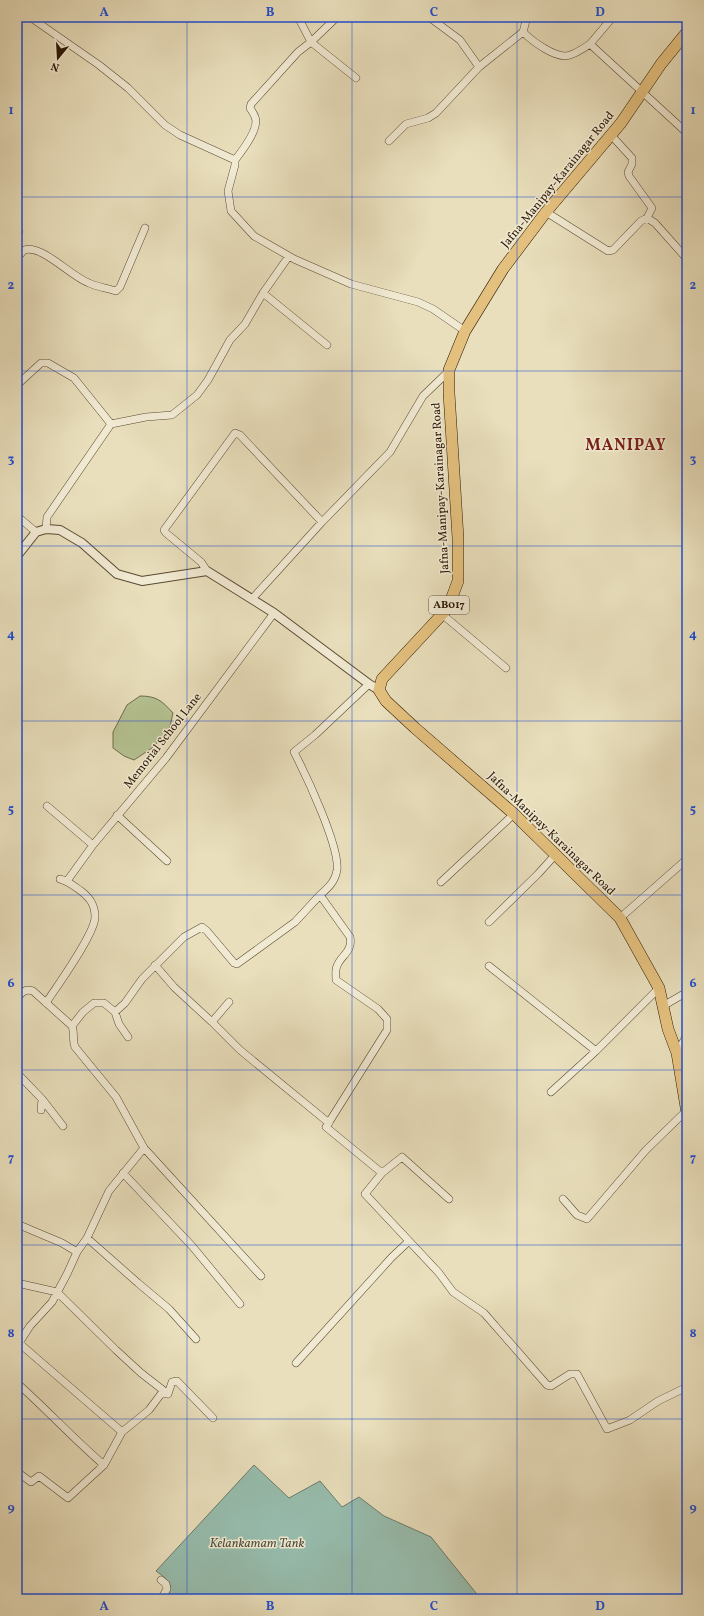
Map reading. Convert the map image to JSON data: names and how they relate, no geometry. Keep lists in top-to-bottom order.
{
  "streets": {
    "main road": ["Jafna-Manipay-Karainagar Road", "AB017"],
    "street": ["Memorial School Lane"]
  },
  "districts": ["MANIPAY"],
  "water": ["Kelankamam Tank"],
  "north": "bottom",
  "grid": {
    "columns": [
      "A",
      "B",
      "C",
      "D"
    ],
    "rows": [
      "1",
      "2",
      "3",
      "4",
      "5",
      "6",
      "7",
      "8",
      "9"
    ]
  }
}
